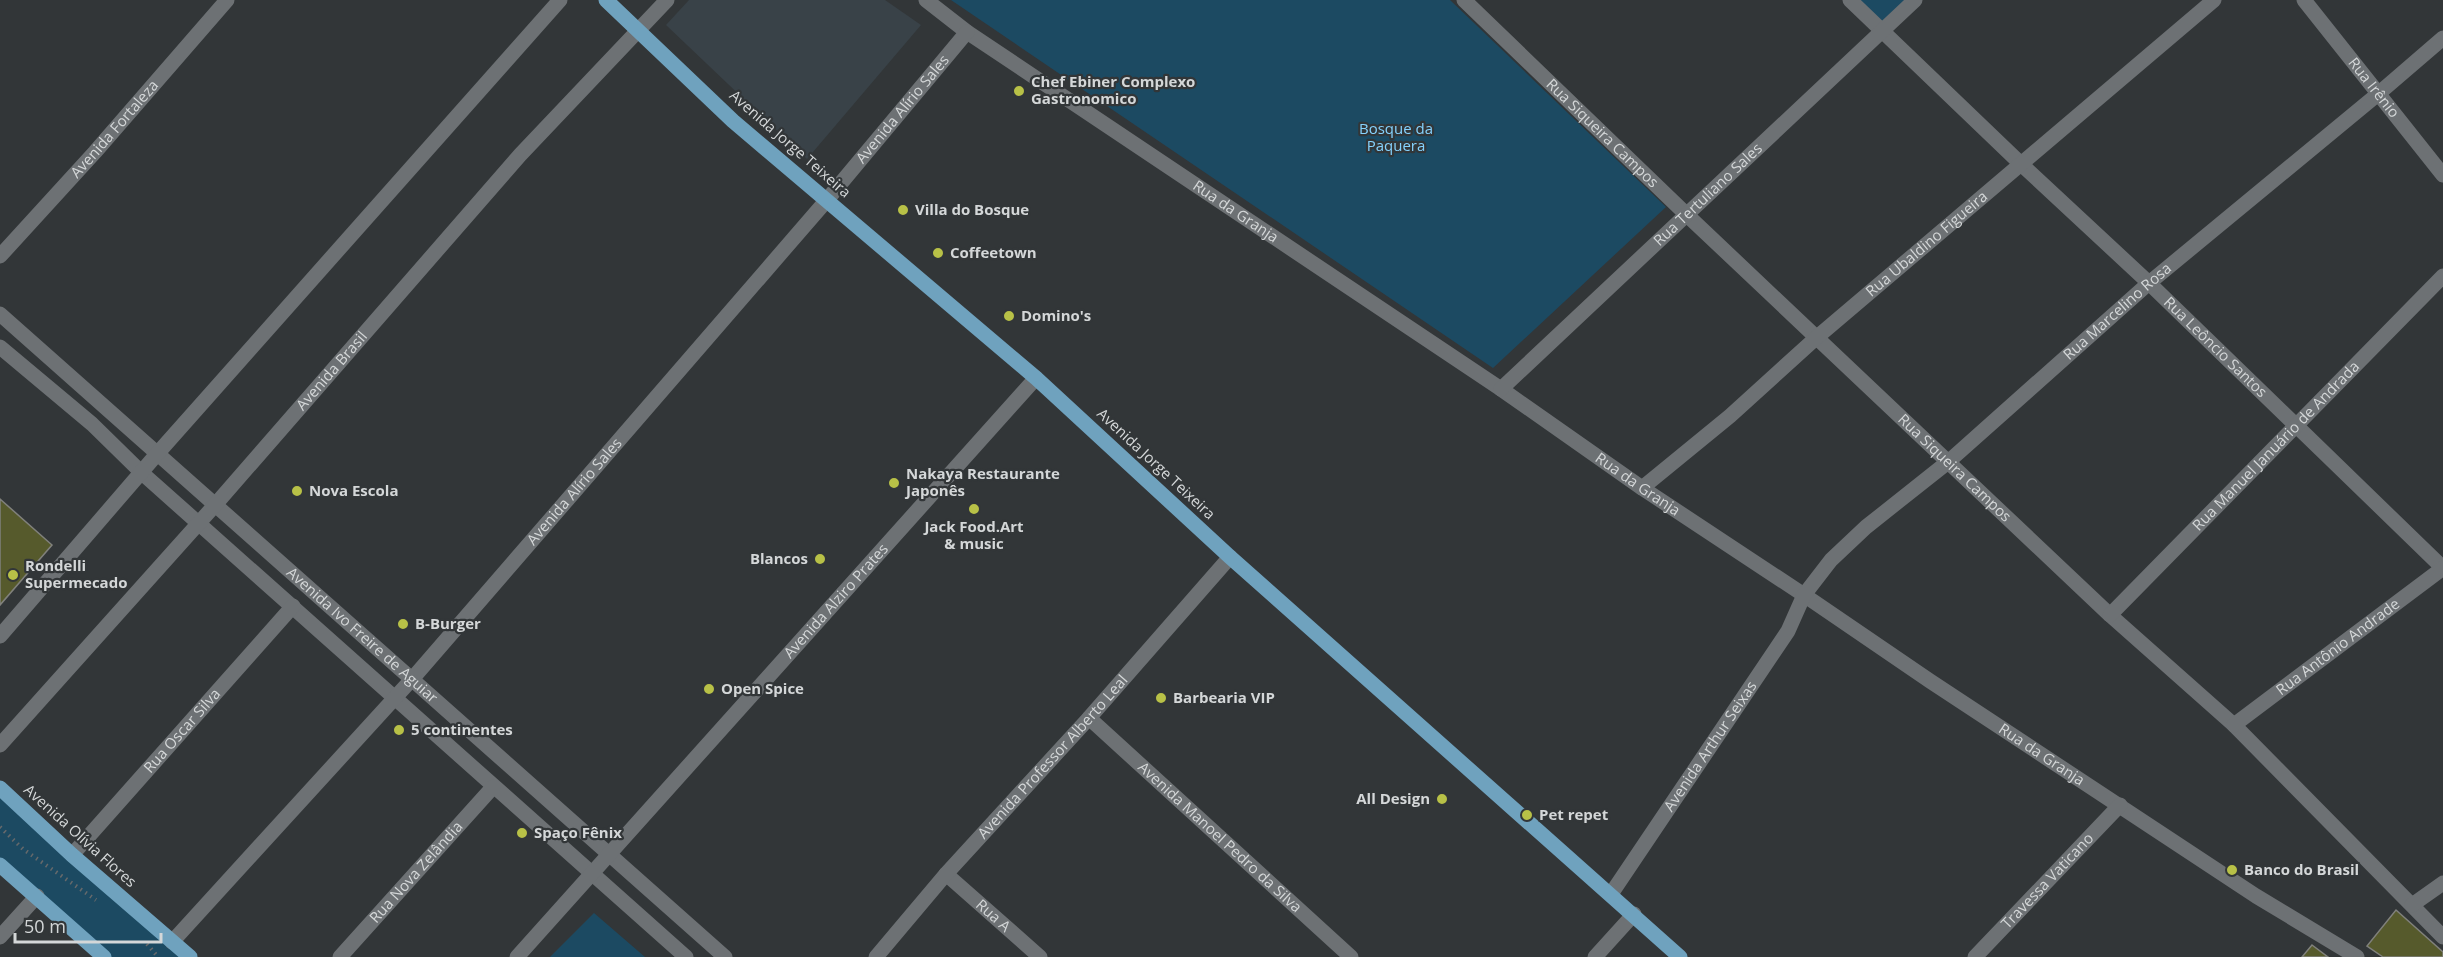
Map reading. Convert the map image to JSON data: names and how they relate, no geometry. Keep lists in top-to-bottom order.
{
  "streets": {
    "main road": ["Avenida Jorge Teixeira", "Avenida Olívia Flores"],
    "street": [
      "Rua Irênio",
      "Avenida Alírio Sales",
      "Avenida Fortaleza",
      "Rua Siqueira Campos",
      "Rua Tertuliano Sales",
      "Rua da Granja",
      "Rua Ubaldino Figueira",
      "Rua Marcelino Rosa",
      "Rua Leôncio Santos",
      "Avenida Brasil",
      "Rua Manuel Januário de Andrada",
      "Avenida Alziro Prates",
      "Avenida Ivo Freire de Aguiar",
      "Rua Antônio Andrade",
      "Rua Oscar Silva",
      "Avenida Arthur Seixas",
      "Avenida Professor Alberto Leal",
      "Avenida Manoel Pedro da Silva",
      "Rua Nova Zelândia",
      "Travessa Vaticano",
      "Rua A"
    ]
  },
  "crossings": [
    ["Rua Irênio", "Rua Marcelino Rosa"],
    ["Avenida Alírio Sales", "Avenida Jorge Teixeira"],
    ["Avenida Alírio Sales", "Rua da Granja"],
    ["Avenida Alírio Sales", "Avenida Ivo Freire de Aguiar"],
    ["Avenida Alírio Sales", "Avenida Olívia Flores"],
    ["Rua Siqueira Campos", "Rua Tertuliano Sales"],
    ["Rua Siqueira Campos", "Rua Ubaldino Figueira"],
    ["Rua Siqueira Campos", "Rua Marcelino Rosa"],
    ["Rua Siqueira Campos", "Rua Manuel Januário de Andrada"],
    ["Rua Siqueira Campos", "Rua Antônio Andrade"],
    ["Avenida Jorge Teixeira", "Avenida Brasil"],
    ["Avenida Jorge Teixeira", "Avenida Alziro Prates"],
    ["Avenida Jorge Teixeira", "Avenida Arthur Seixas"],
    ["Avenida Jorge Teixeira", "Avenida Professor Alberto Leal"],
    ["Rua Tertuliano Sales", "Rua da Granja"],
    ["Rua Tertuliano Sales", "Rua Leôncio Santos"],
    ["Rua da Granja", "Rua Ubaldino Figueira"],
    ["Rua da Granja", "Rua Marcelino Rosa"],
    ["Rua da Granja", "Avenida Arthur Seixas"],
    ["Rua da Granja", "Travessa Vaticano"],
    ["Rua Ubaldino Figueira", "Rua Leôncio Santos"],
    ["Rua Marcelino Rosa", "Rua Leôncio Santos"],
    ["Rua Marcelino Rosa", "Avenida Arthur Seixas"],
    ["Rua Leôncio Santos", "Rua Manuel Januário de Andrada"],
    ["Rua Leôncio Santos", "Rua Antônio Andrade"],
    ["Avenida Brasil", "Avenida Ivo Freire de Aguiar"],
    ["Avenida Alziro Prates", "Avenida Ivo Freire de Aguiar"],
    ["Avenida Ivo Freire de Aguiar", "Rua Oscar Silva"],
    ["Avenida Ivo Freire de Aguiar", "Rua Nova Zelândia"],
    ["Rua Oscar Silva", "Avenida Olívia Flores"],
    ["Avenida Professor Alberto Leal", "Avenida Manoel Pedro da Silva"],
    ["Avenida Professor Alberto Leal", "Rua A"]
  ],
  "parks": ["Bosque da Paquera"],
  "places": [
    "Chef Ebiner Complexo Gastronomico",
    "Villa do Bosque",
    "Coffeetown",
    "Domino's",
    "Nakaya Restaurante Japonês",
    "Nova Escola",
    "Jack Food.Art & music",
    "Blancos",
    "Rondelli Supermecado",
    "B-Burger",
    "Open Spice",
    "Barbearia VIP",
    "5 continentes",
    "All Design",
    "Pet repet",
    "Spaço Fênix",
    "Banco do Brasil"
  ],
  "scale_bar": "50 m"
}
